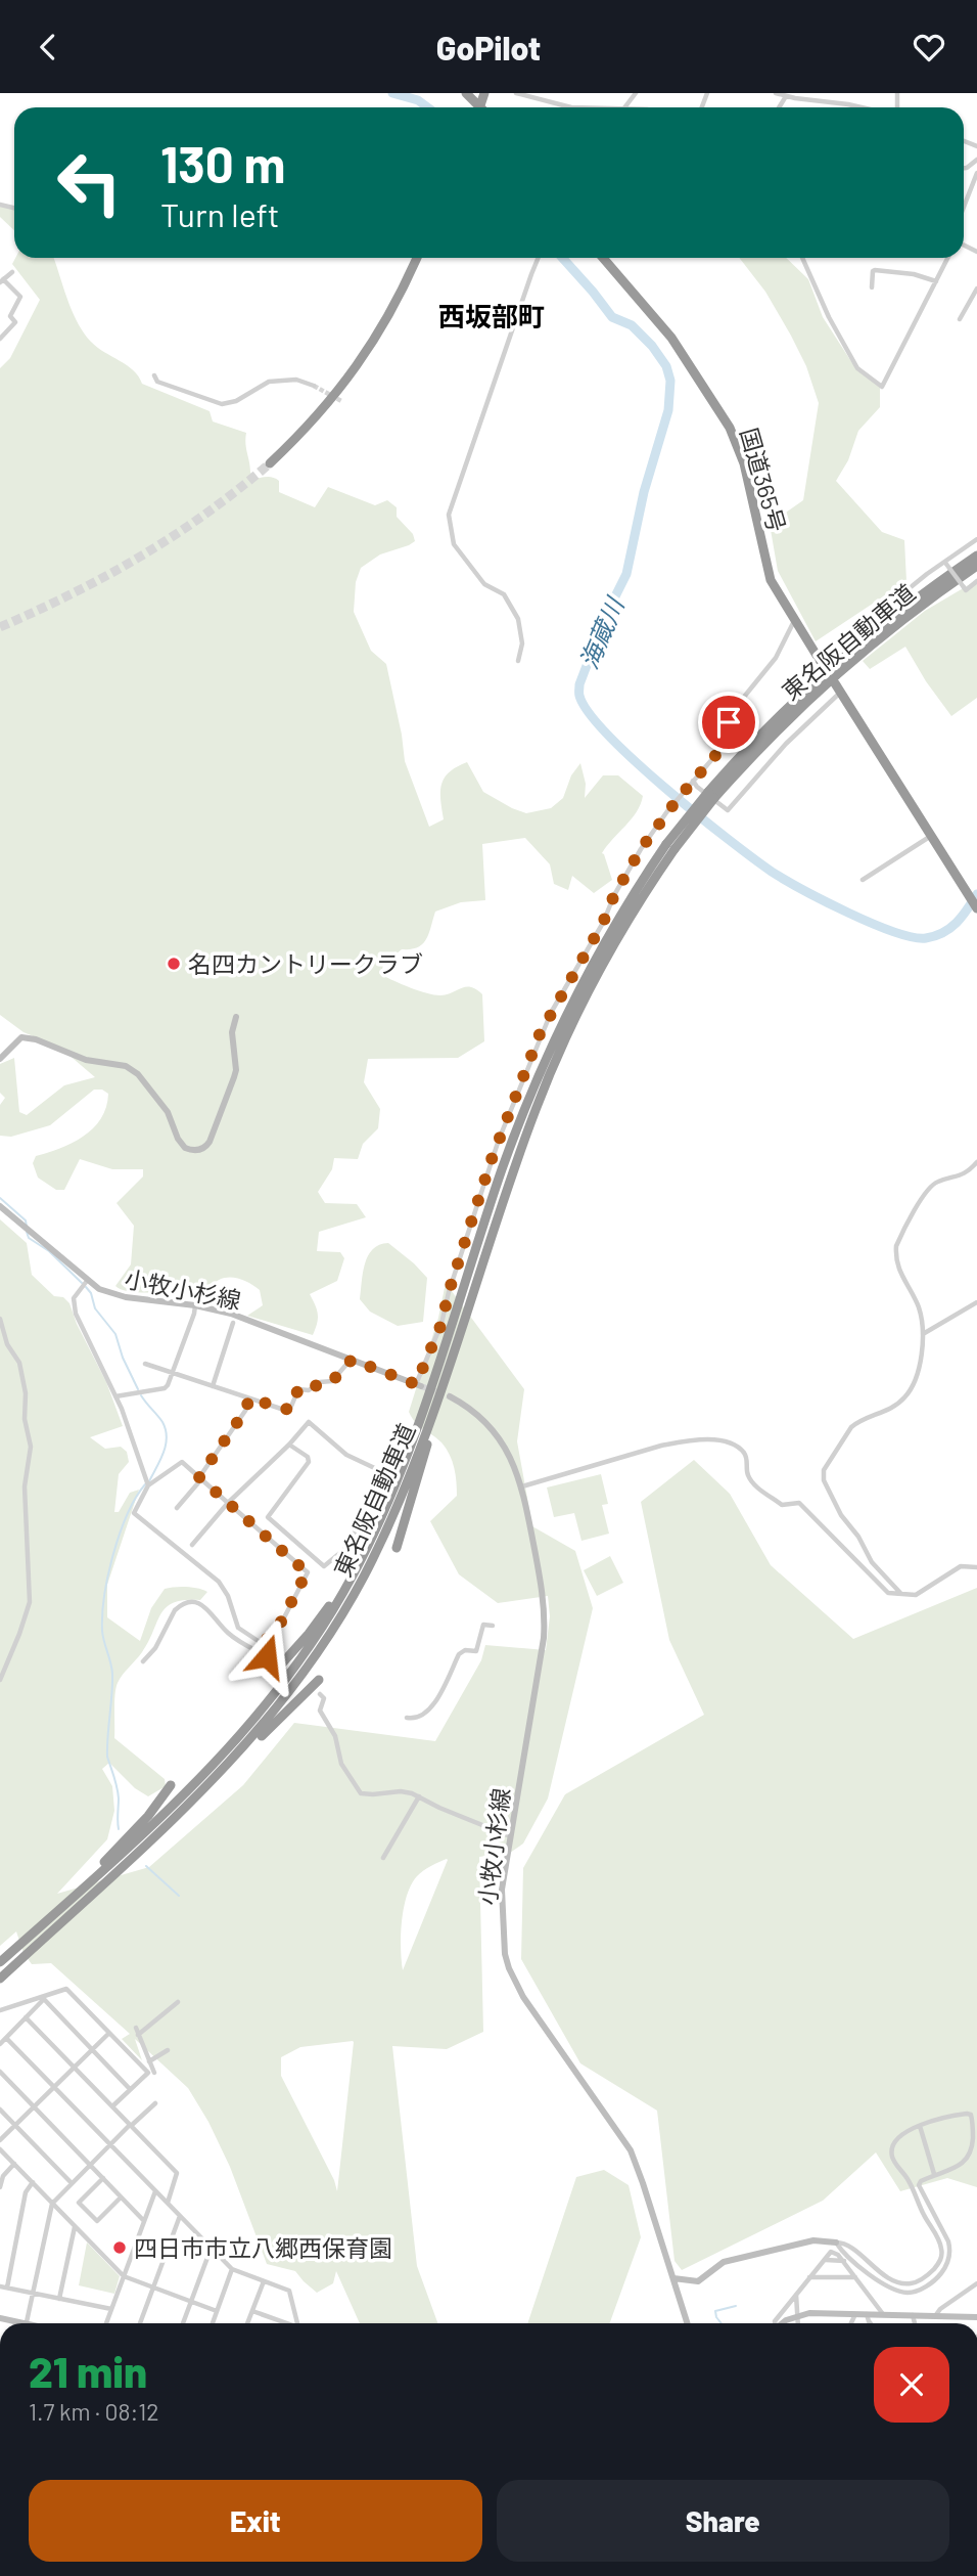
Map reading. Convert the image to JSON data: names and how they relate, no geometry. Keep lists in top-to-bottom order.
{
  "streets": {
    "highway": ["国道365号", "東名阪自動車道"],
    "main road": ["小牧小杉線"]
  },
  "districts": ["西坂部町"],
  "water": ["海蔵川"],
  "places": ["名四カントリークラブ", "四日市市立八郷西保育園"],
  "page": {
    "header": "GoPilot",
    "turn": ["130 m", "Turn left"],
    "heading": ["21 min", "1.7 km · 08:12"],
    "buttons": ["Exit", "Share"]
  }
}
